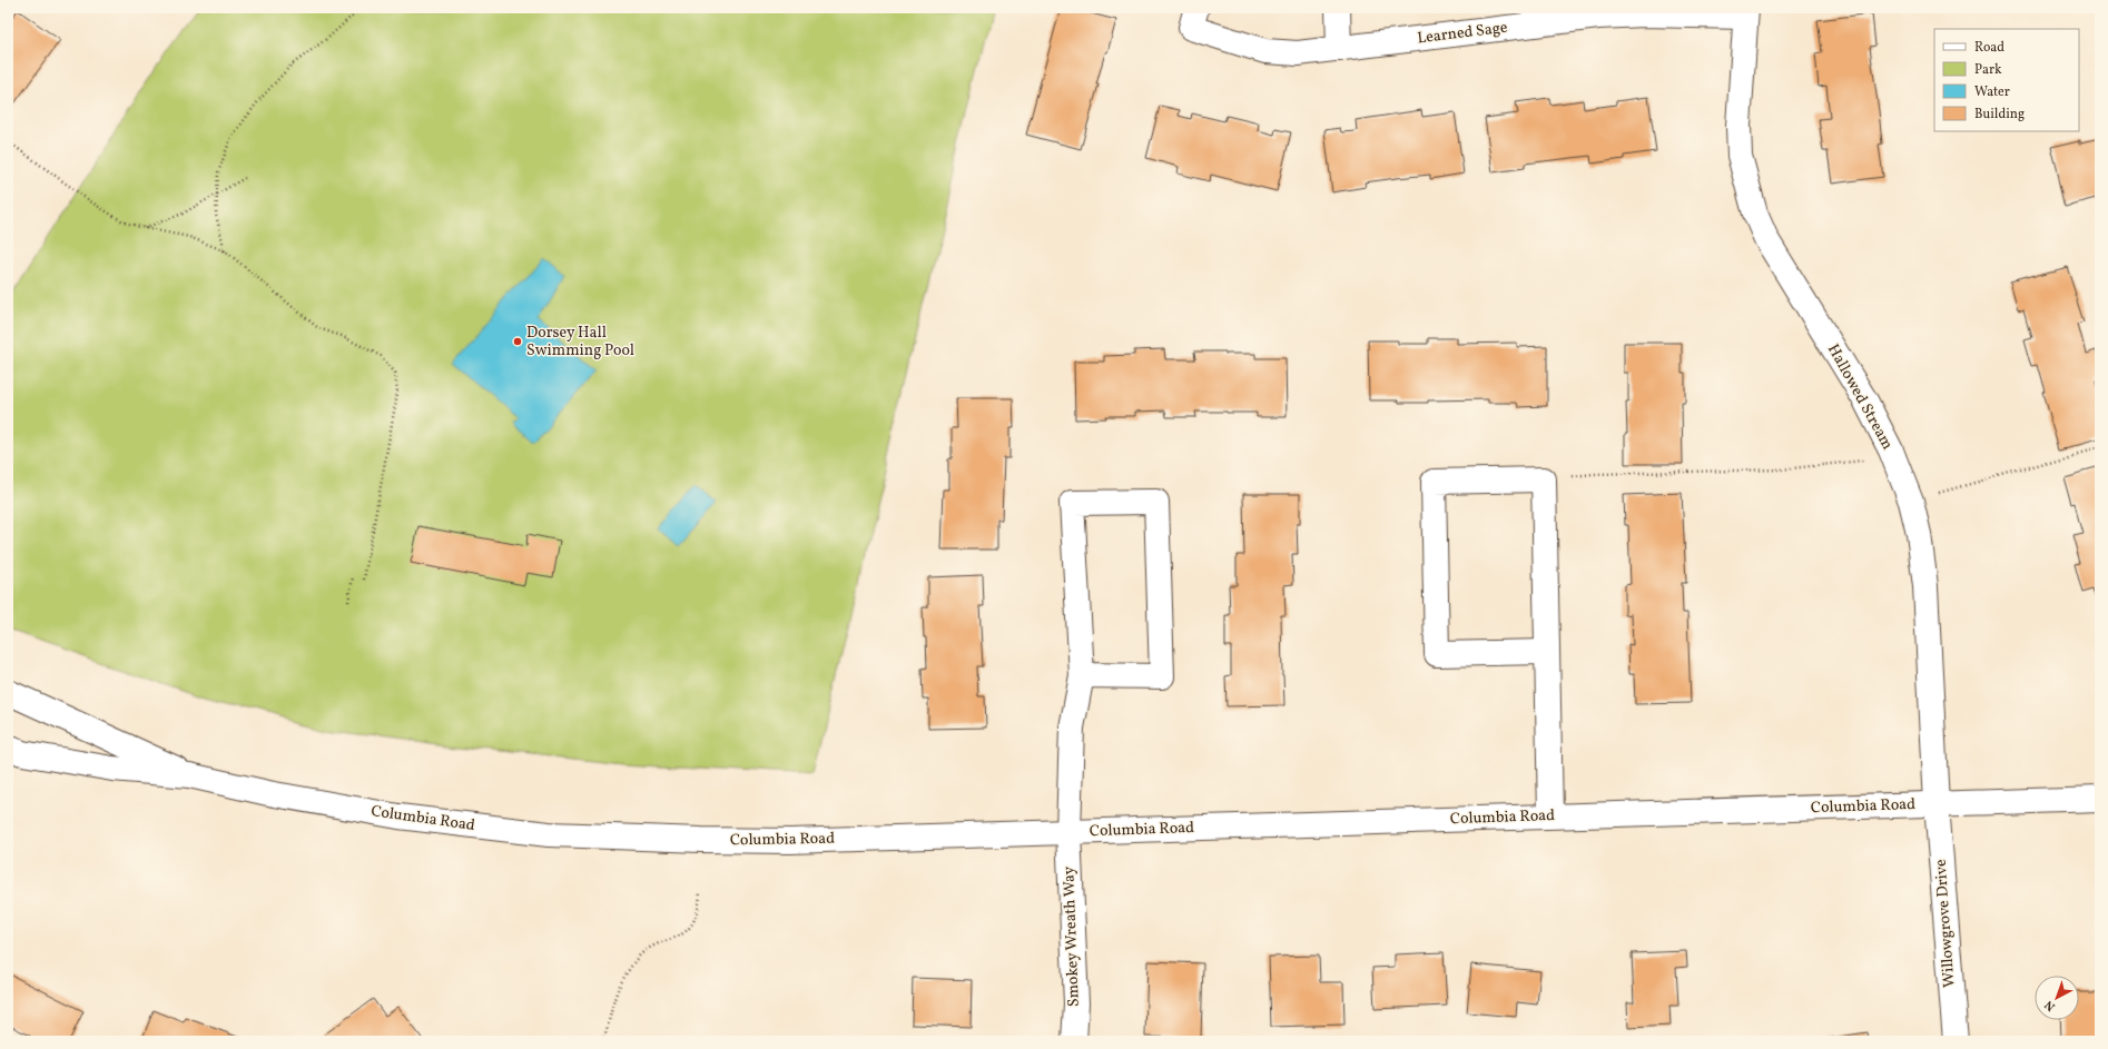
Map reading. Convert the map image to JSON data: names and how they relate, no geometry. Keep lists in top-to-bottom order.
{
  "streets": {
    "street": [
      "Learned Sage",
      "Hallowed Stream",
      "Columbia Road",
      "Willowgrove Drive",
      "Smokey Wreath Way"
    ]
  },
  "crossings": [
    ["Learned Sage", "Hallowed Stream"],
    ["Hallowed Stream", "Columbia Road"],
    ["Hallowed Stream", "Willowgrove Drive"],
    ["Columbia Road", "Willowgrove Drive"],
    ["Columbia Road", "Smokey Wreath Way"]
  ],
  "places": ["Dorsey Hall Swimming Pool"],
  "legend": [
    "Road",
    "Park",
    "Water",
    "Building"
  ],
  "north": "bottom left"
}
